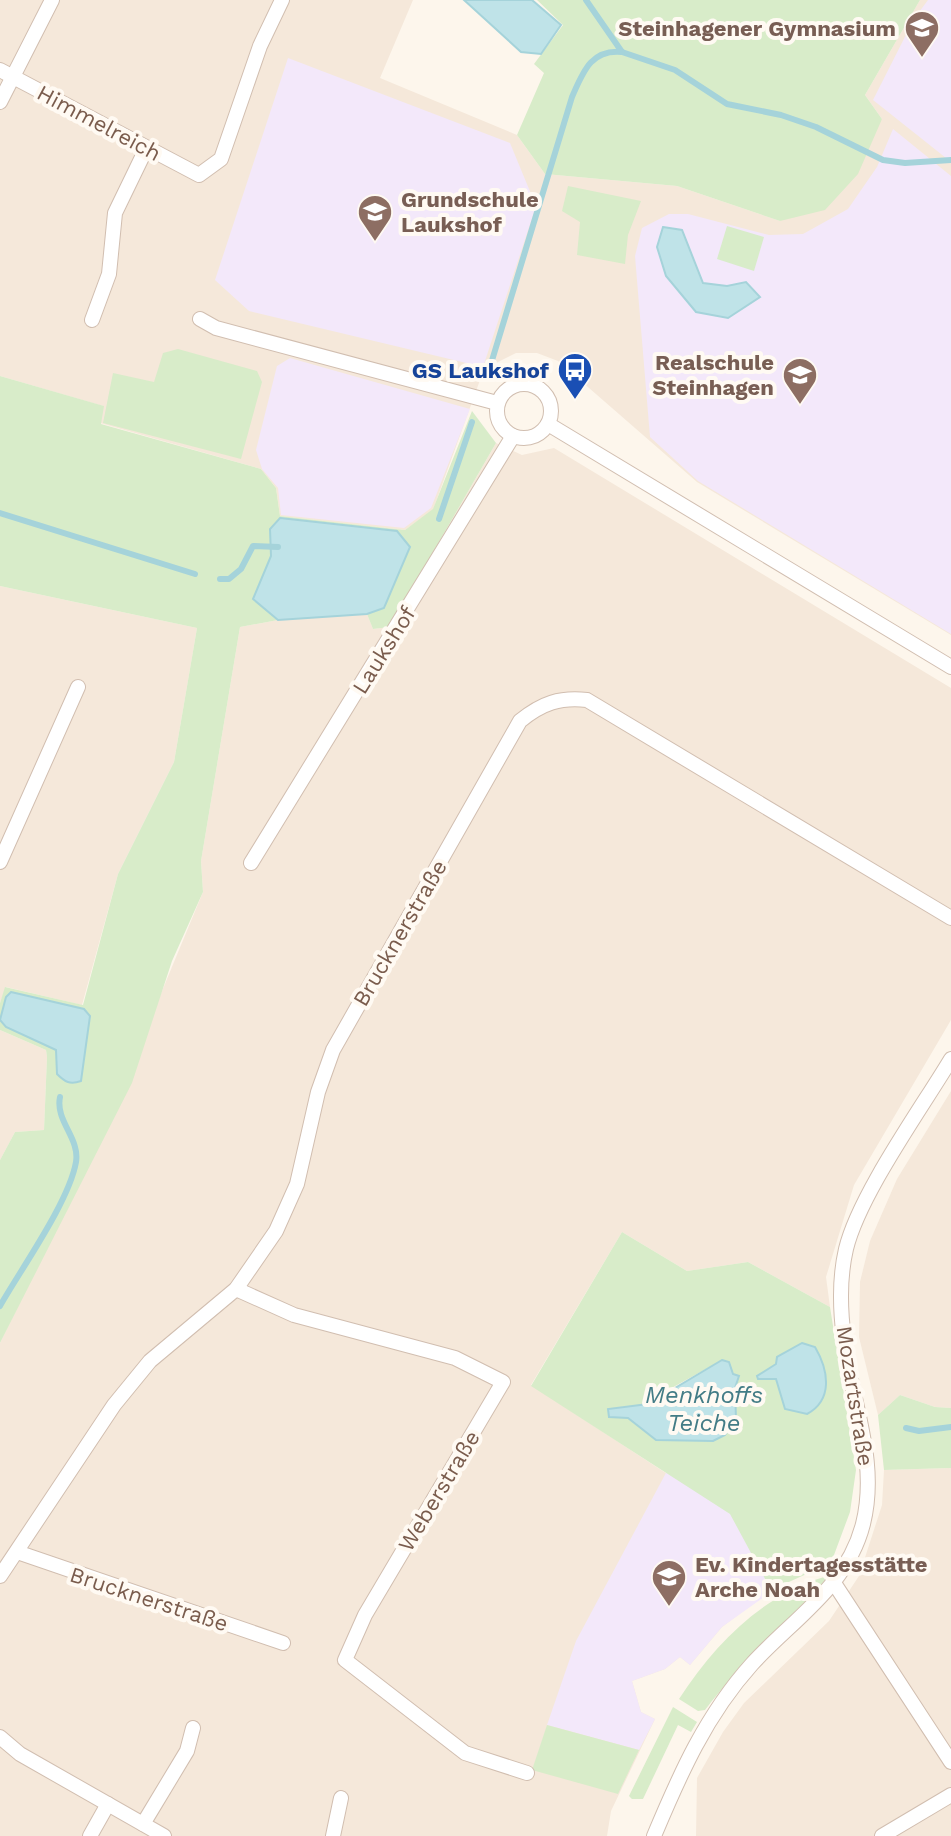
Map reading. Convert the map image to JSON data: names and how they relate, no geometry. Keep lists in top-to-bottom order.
{
  "streets": {
    "street": [
      "Himmelreich",
      "Laukshof",
      "Brucknerstraße",
      "Mozartstraße",
      "Weberstraße"
    ]
  },
  "crossings": [
    ["Brucknerstraße", "Weberstraße"]
  ],
  "water": ["Menkhoffs Teiche"],
  "places": {
    "school or university": [
      "Steinhagener Gymnasium",
      "Grundschule Laukshof",
      "Realschule Steinhagen",
      "Ev. Kindertagesstätte Arche Noah"
    ],
    "bus stop": ["GS Laukshof"]
  }
}
